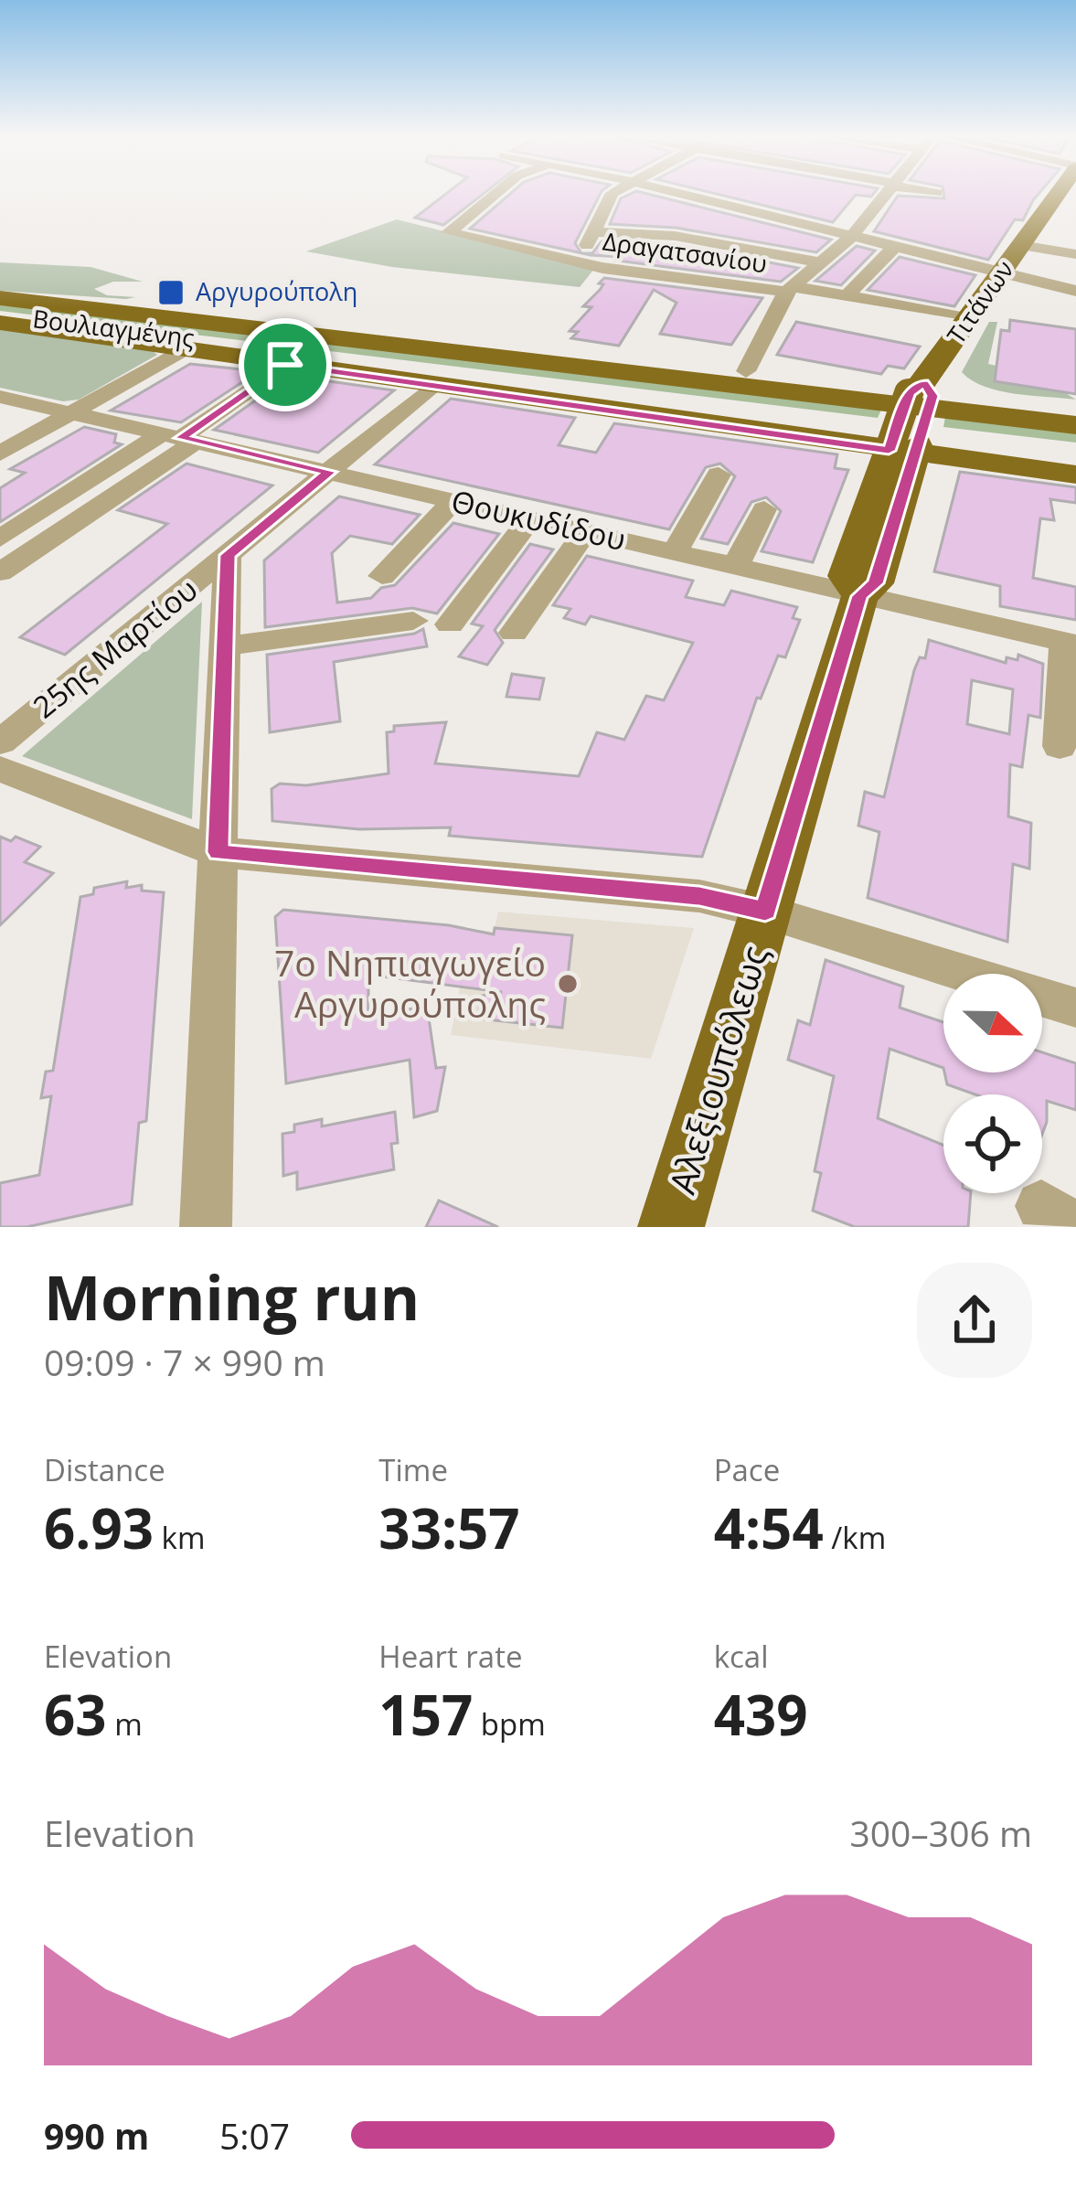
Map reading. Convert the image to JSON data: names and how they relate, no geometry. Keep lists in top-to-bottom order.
{
  "streets": {
    "main road": ["Τιτάνων", "Βουλιαγμένης", "Αλεξιουπόλεως"],
    "street": ["Δραγατσανίου", "Θουκυδίδου", "25ης Μαρτίου"]
  },
  "crossings": [
    ["Δραγατσανίου", "Τιτάνων"],
    ["Τιτάνων", "Βουλιαγμένης"],
    ["Τιτάνων", "Αλεξιουπόλεως"],
    ["Βουλιαγμένης", "Αλεξιουπόλεως"],
    ["Θουκυδίδου", "25ης Μαρτίου"],
    ["Θουκυδίδου", "Αλεξιουπόλεως"]
  ],
  "places": {
    "transit": ["Αργυρούπολη"],
    "other": ["7ο Νηπιαγωγείο Αργυρούπολης"]
  },
  "north": "right",
  "page": {
    "heading": ["Morning run", "09:09 · 7 × 990 m"],
    "stats": [
      ["Distance", "6.93 km"],
      ["Time", "33:57"],
      ["Pace", "4:54 /km"],
      ["Elevation", "63 m"],
      ["Heart rate", "157 bpm"],
      ["kcal", "439"]
    ],
    "chart": ["Elevation", "300–306 m"],
    "list": [
      {
        "name": "990 m",
        "note": "5:07"
      }
    ]
  }
}
